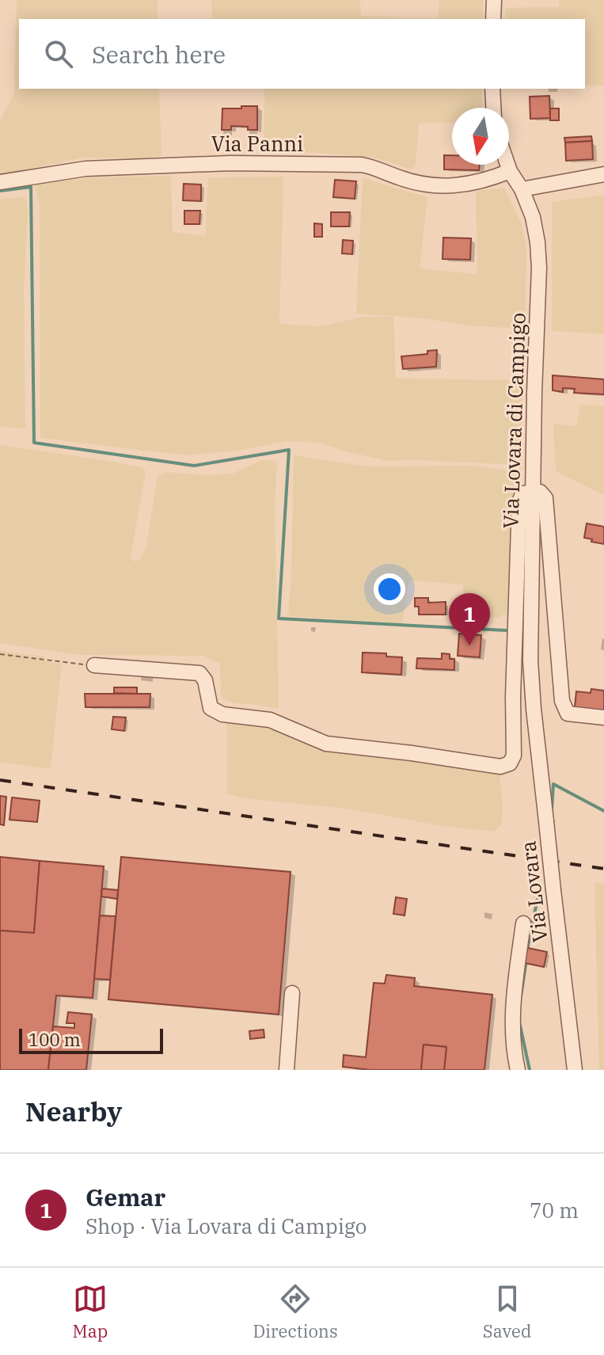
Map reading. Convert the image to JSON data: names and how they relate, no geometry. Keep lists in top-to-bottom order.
{
  "streets": {
    "street": ["Via Panni", "Via Lovara di Campigo", "Via Lovara"]
  },
  "crossings": [
    ["Via Panni", "Via Lovara di Campigo"],
    ["Via Lovara di Campigo", "Via Lovara"]
  ],
  "scale_bar": "100 m",
  "north": "bottom",
  "page": {
    "search": "Search here",
    "pins": "1",
    "scale": "100 m",
    "heading": "Nearby",
    "list": [
      {
        "mark": "1",
        "name": "Gemar",
        "note": "Shop · Via Lovara di Campigo",
        "value": "70 m"
      }
    ],
    "nav": ["Map", "Directions", "Saved"]
  }
}
